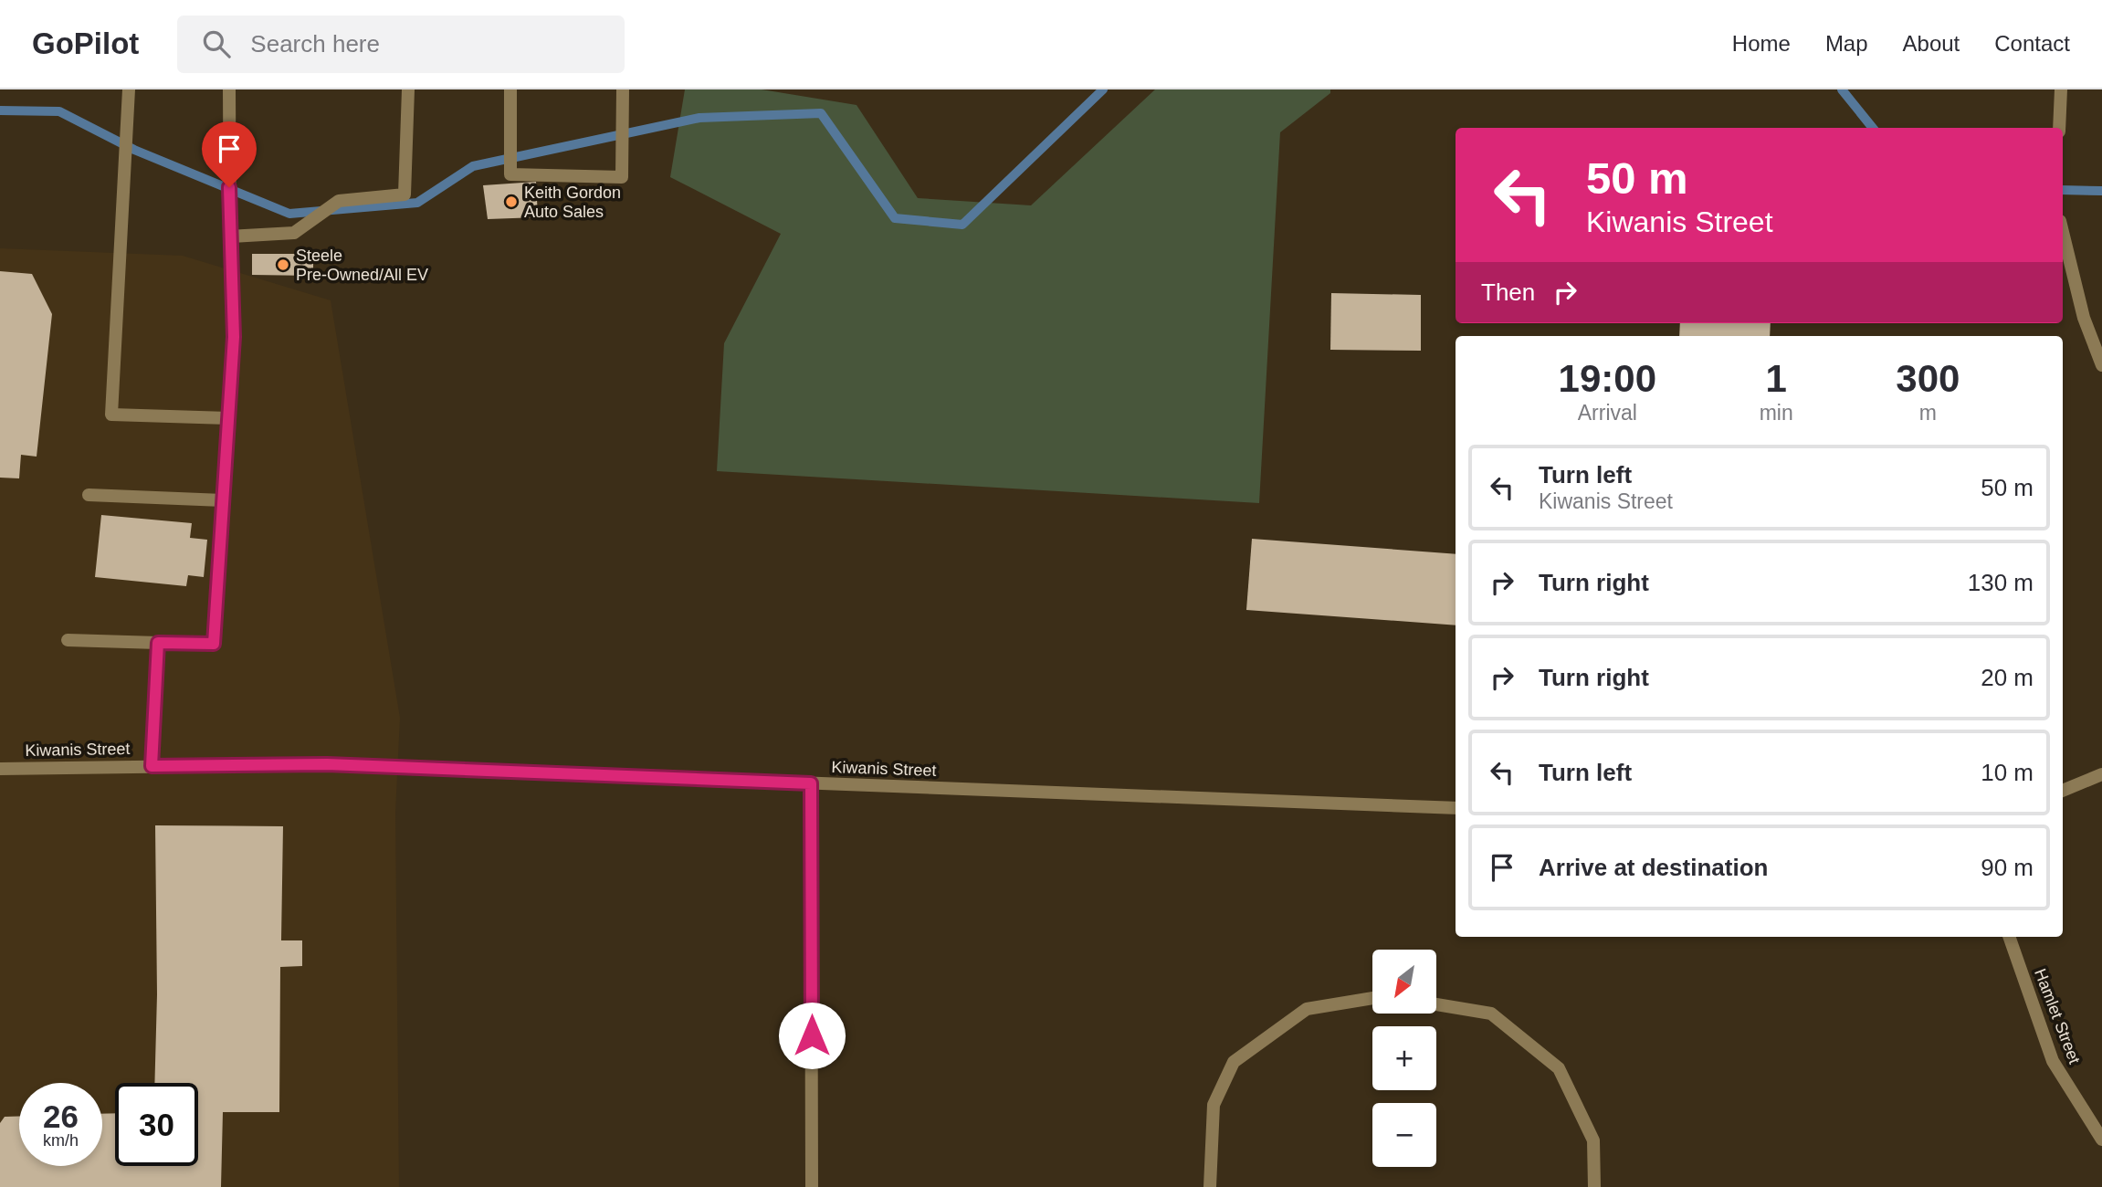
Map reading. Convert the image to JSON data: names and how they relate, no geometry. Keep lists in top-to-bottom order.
{
  "streets": {
    "street": ["Kiwanis Street", "Hamlet Street"]
  },
  "places": ["Keith Gordon Auto Sales", "Steele Pre-Owned/All EV"],
  "north": "bottom left",
  "page": {
    "header": "GoPilot",
    "search": "Search here",
    "nav": [
      "Home",
      "Map",
      "About",
      "Contact"
    ],
    "turn": ["50 m", "Kiwanis Street"],
    "then": "Then",
    "eta": [
      "19:00",
      "Arrival",
      "1",
      "min",
      "300",
      "m"
    ],
    "list": [
      {
        "name": "Turn left",
        "note": "Kiwanis Street",
        "value": "50 m"
      },
      {
        "name": "Turn right",
        "value": "130 m"
      },
      {
        "name": "Turn right",
        "value": "20 m"
      },
      {
        "name": "Turn left",
        "value": "10 m"
      },
      {
        "name": "Arrive at destination",
        "value": "90 m"
      }
    ],
    "map_buttons": ["+", "−"],
    "speed": "26 km/h",
    "limit": "30"
  }
}
